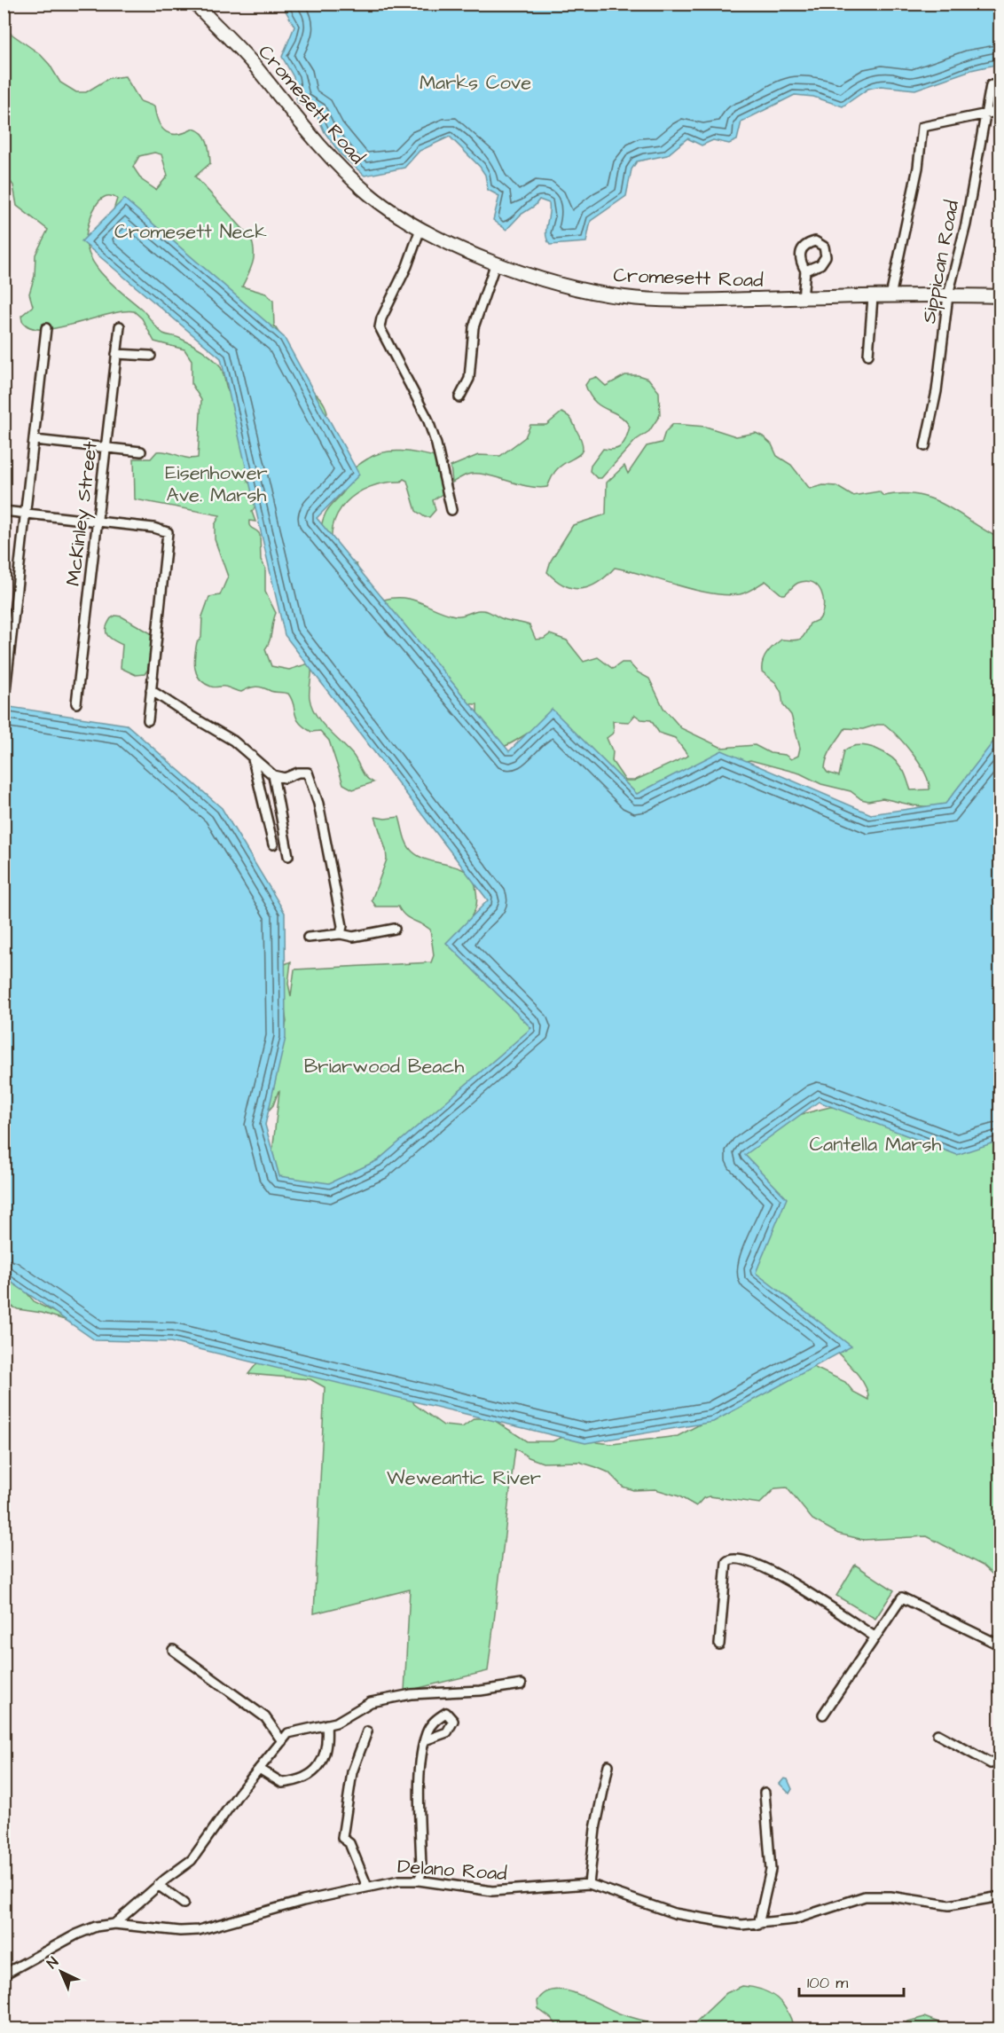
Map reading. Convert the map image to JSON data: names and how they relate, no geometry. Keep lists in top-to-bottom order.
{
  "streets": {
    "street": [
      "Cromesett Road",
      "Sippican Road",
      "McKinley Street",
      "Delano Road"
    ]
  },
  "crossings": [
    ["Cromesett Road", "Sippican Road"]
  ],
  "parks": [
    "Marks Cove",
    "Cromesett Neck",
    "Eisenhower Ave. Marsh",
    "Briarwood Beach",
    "Cantella Marsh",
    "Weweantic River"
  ],
  "scale_bar": "100 m",
  "north": "top left"
}
